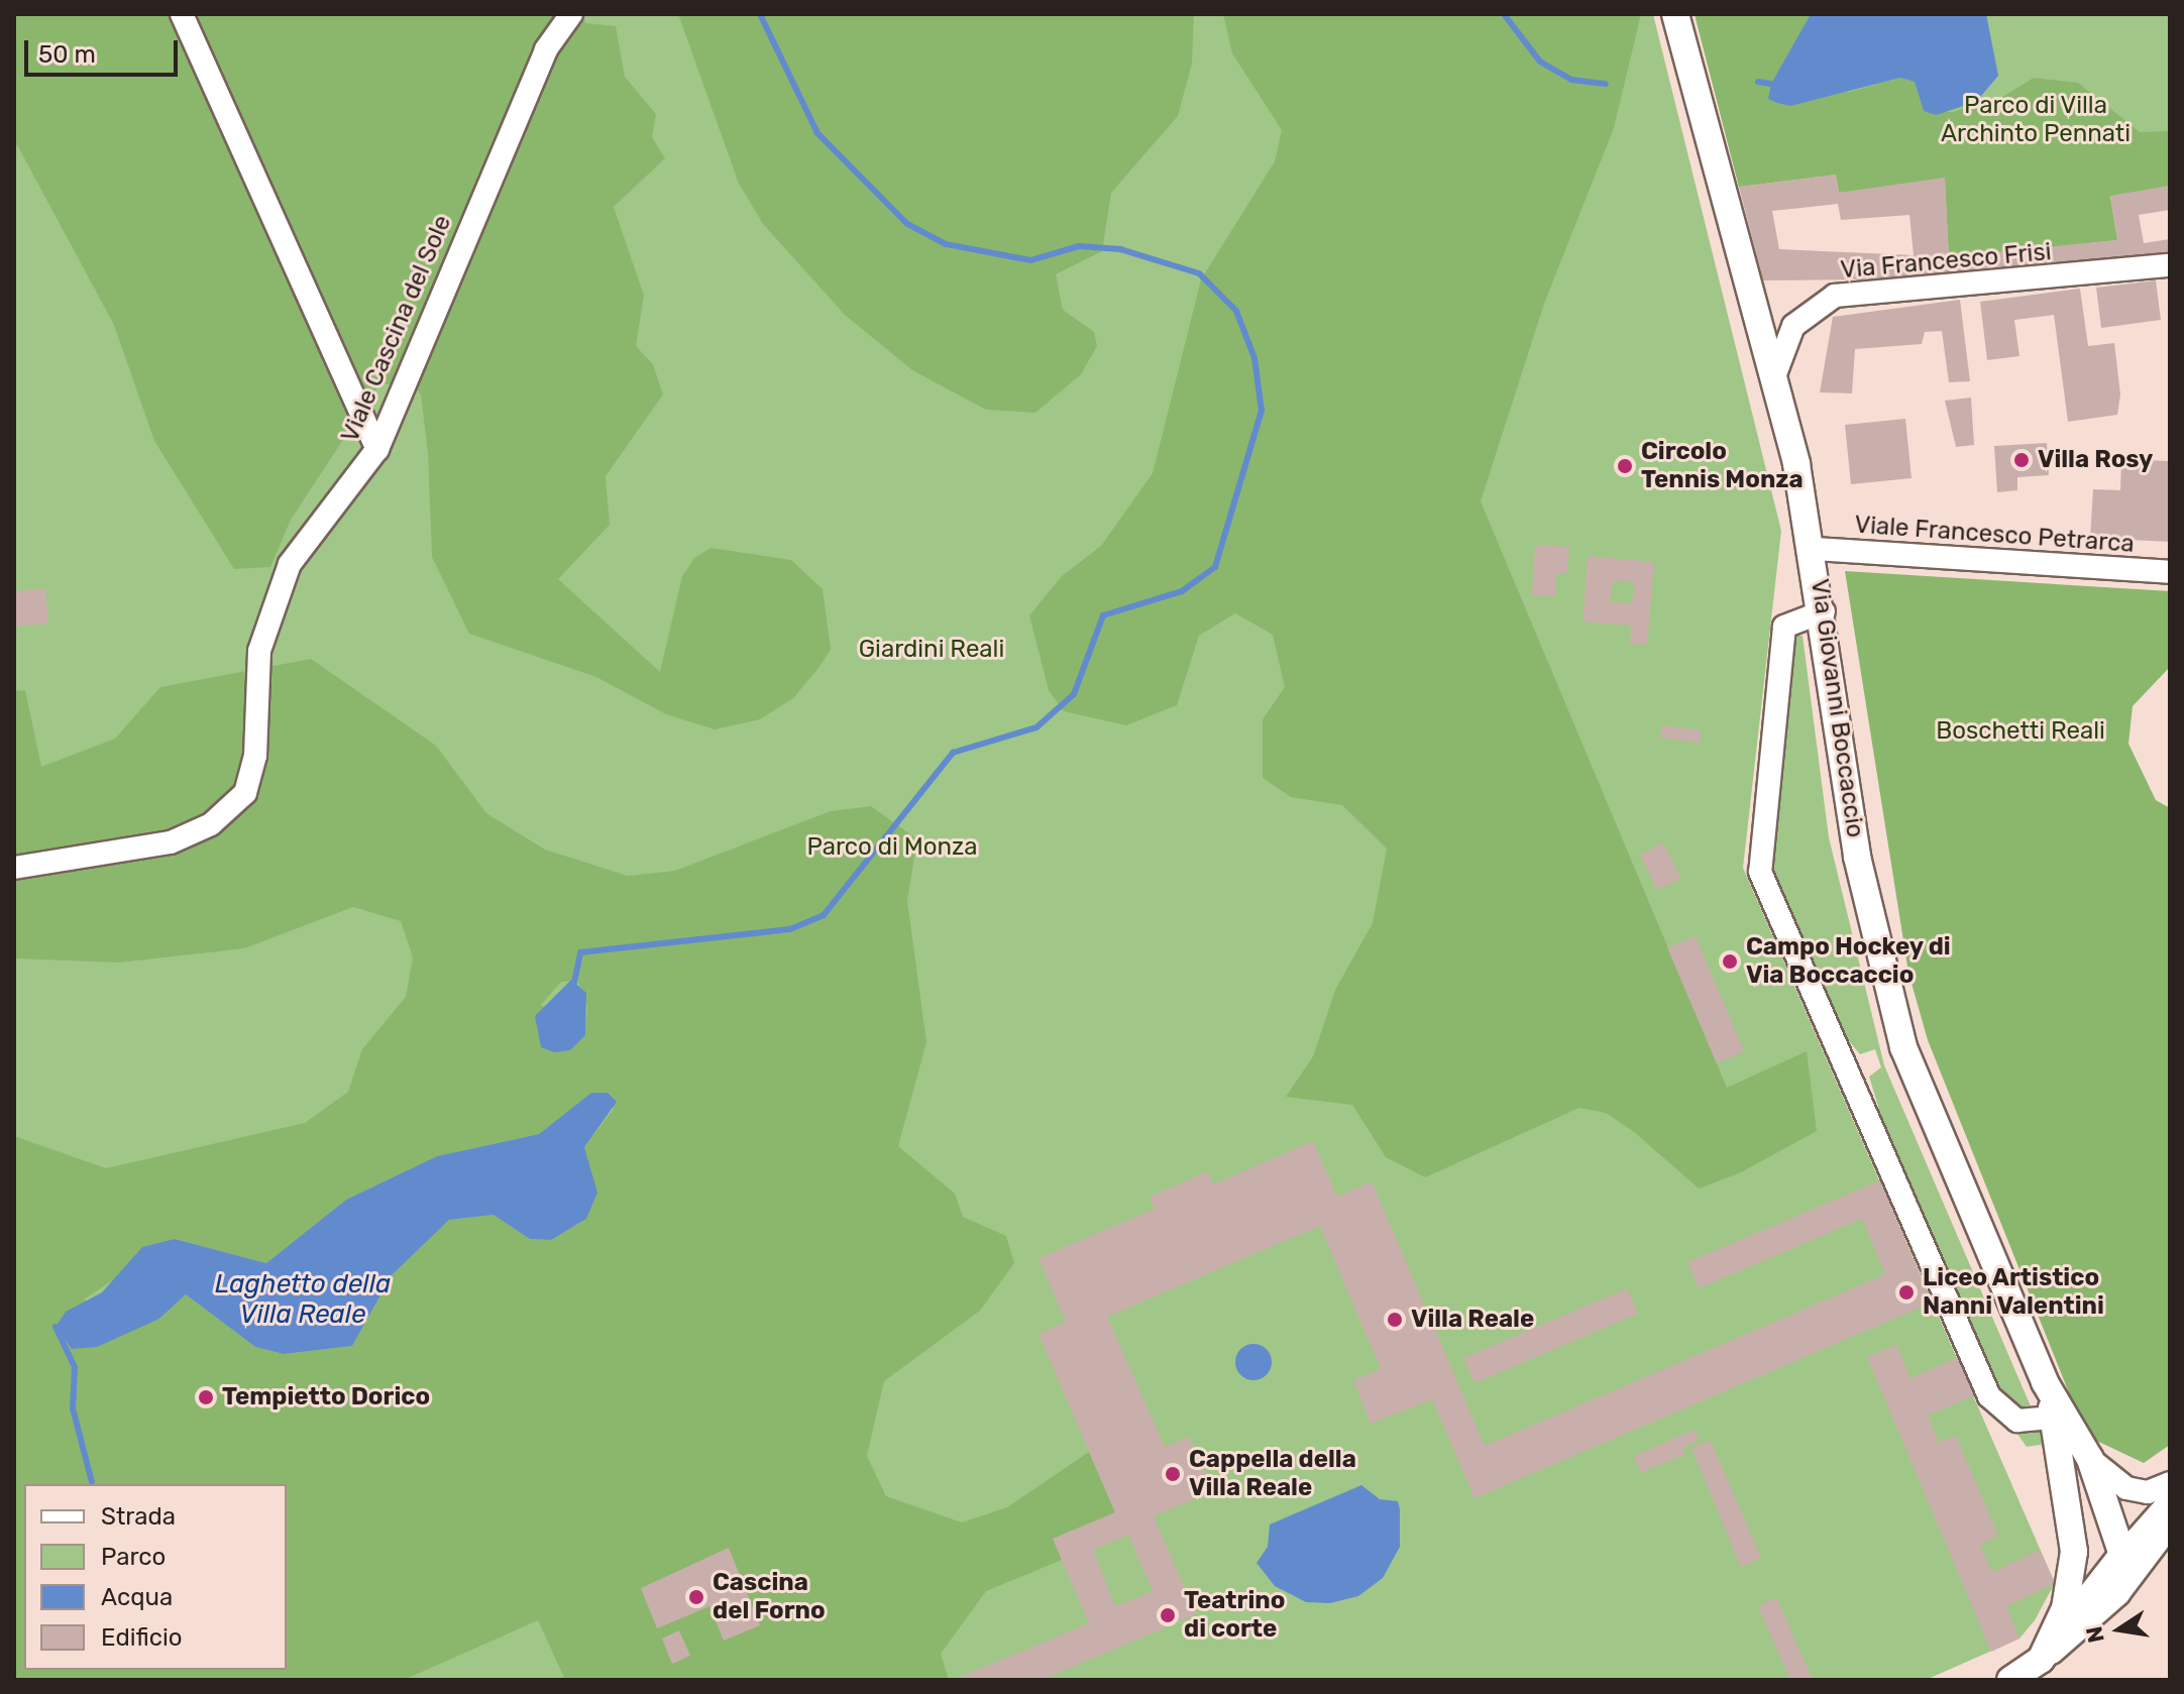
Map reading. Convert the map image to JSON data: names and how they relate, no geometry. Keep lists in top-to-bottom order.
{
  "streets": {
    "main road": ["Via Giovanni Boccaccio"],
    "street": ["Via Francesco Frisi", "Viale Cascina del Sole", "Viale Francesco Petrarca"]
  },
  "crossings": [
    ["Via Francesco Frisi", "Via Giovanni Boccaccio"],
    ["Viale Francesco Petrarca", "Via Giovanni Boccaccio"]
  ],
  "water": ["Laghetto della Villa Reale"],
  "parks": [
    "Parco di Villa Archinto Pennati",
    "Giardini Reali",
    "Boschetti Reali",
    "Parco di Monza"
  ],
  "places": [
    "Villa Rosy",
    "Circolo Tennis Monza",
    "Campo Hockey di Via Boccaccio",
    "Liceo Artistico Nanni Valentini",
    "Villa Reale",
    "Tempietto Dorico",
    "Cappella della Villa Reale",
    "Cascina del Forno",
    "Teatrino di corte"
  ],
  "legend": [
    "Strada",
    "Parco",
    "Acqua",
    "Edificio"
  ],
  "scale_bar": "50 m",
  "north": "left"
}
